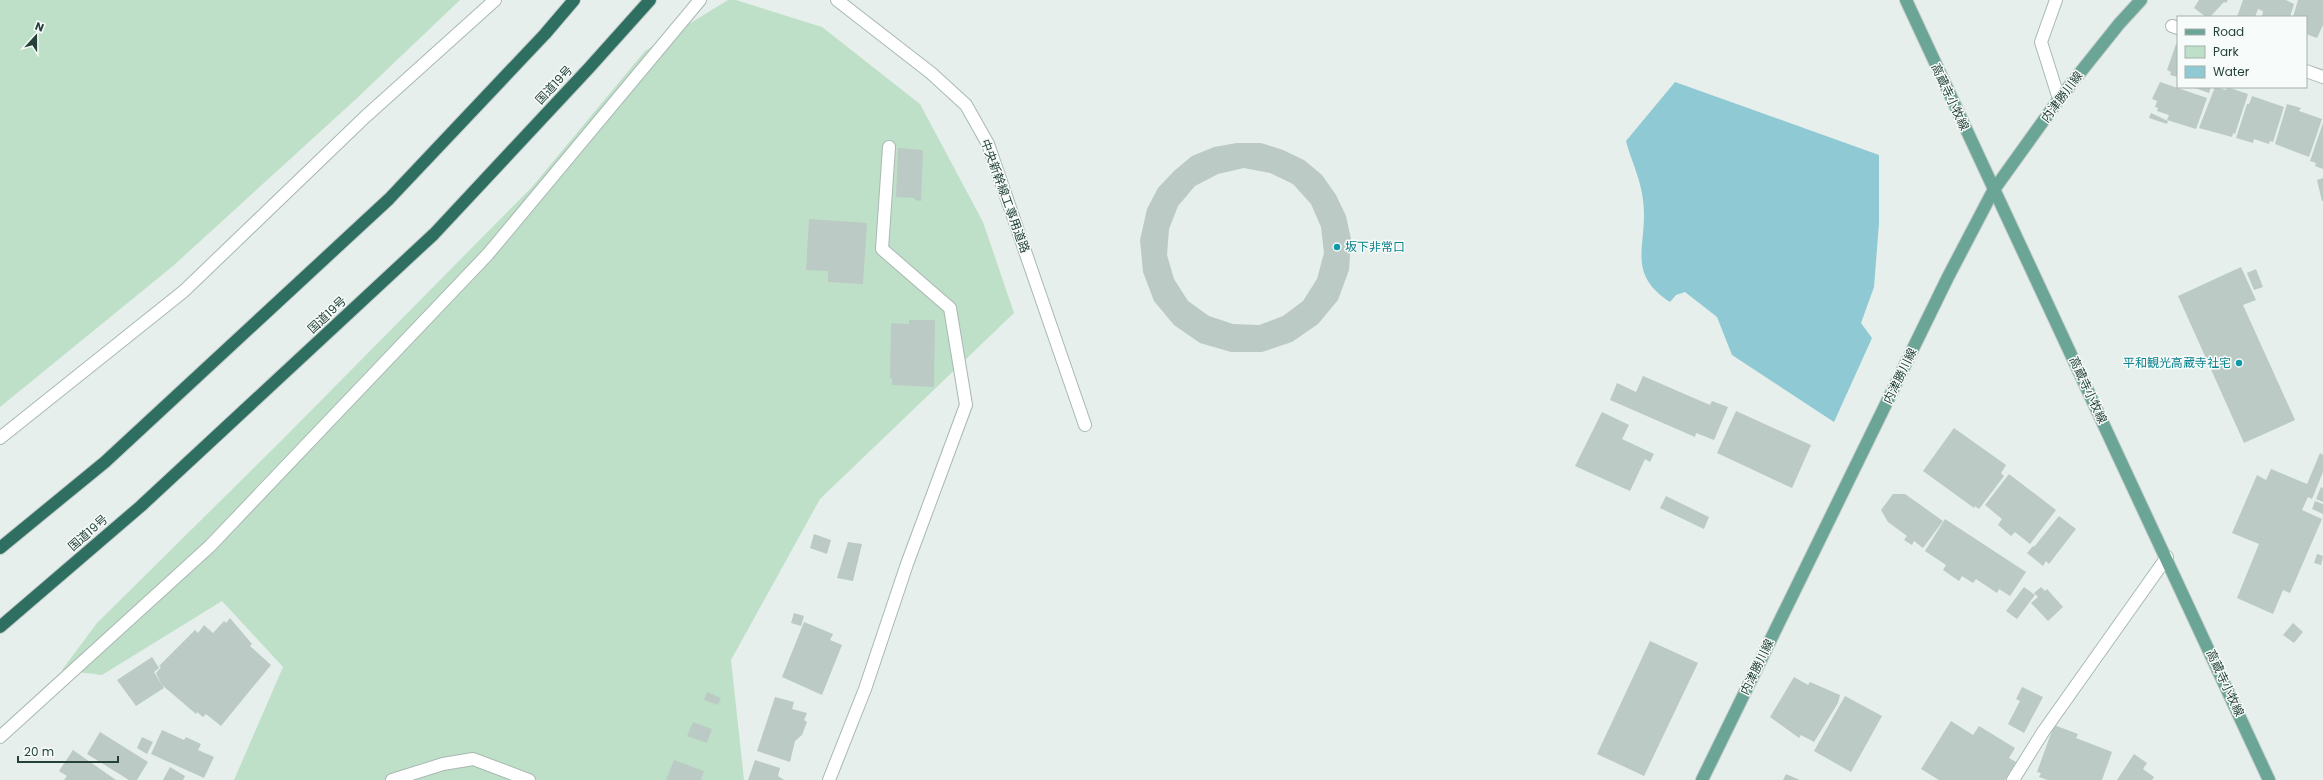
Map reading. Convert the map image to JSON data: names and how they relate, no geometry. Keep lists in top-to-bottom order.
{
  "streets": {
    "highway": ["国道19号"],
    "main road": ["高蔵寺小牧線", "内津勝川線"],
    "street": ["中央新幹線工事用道路"]
  },
  "crossings": [
    ["高蔵寺小牧線", "内津勝川線"]
  ],
  "places": ["坂下非常口", "平和観光高蔵寺社宅"],
  "legend": ["Road", "Park", "Water"],
  "scale_bar": "20 m",
  "north": "top"
}
